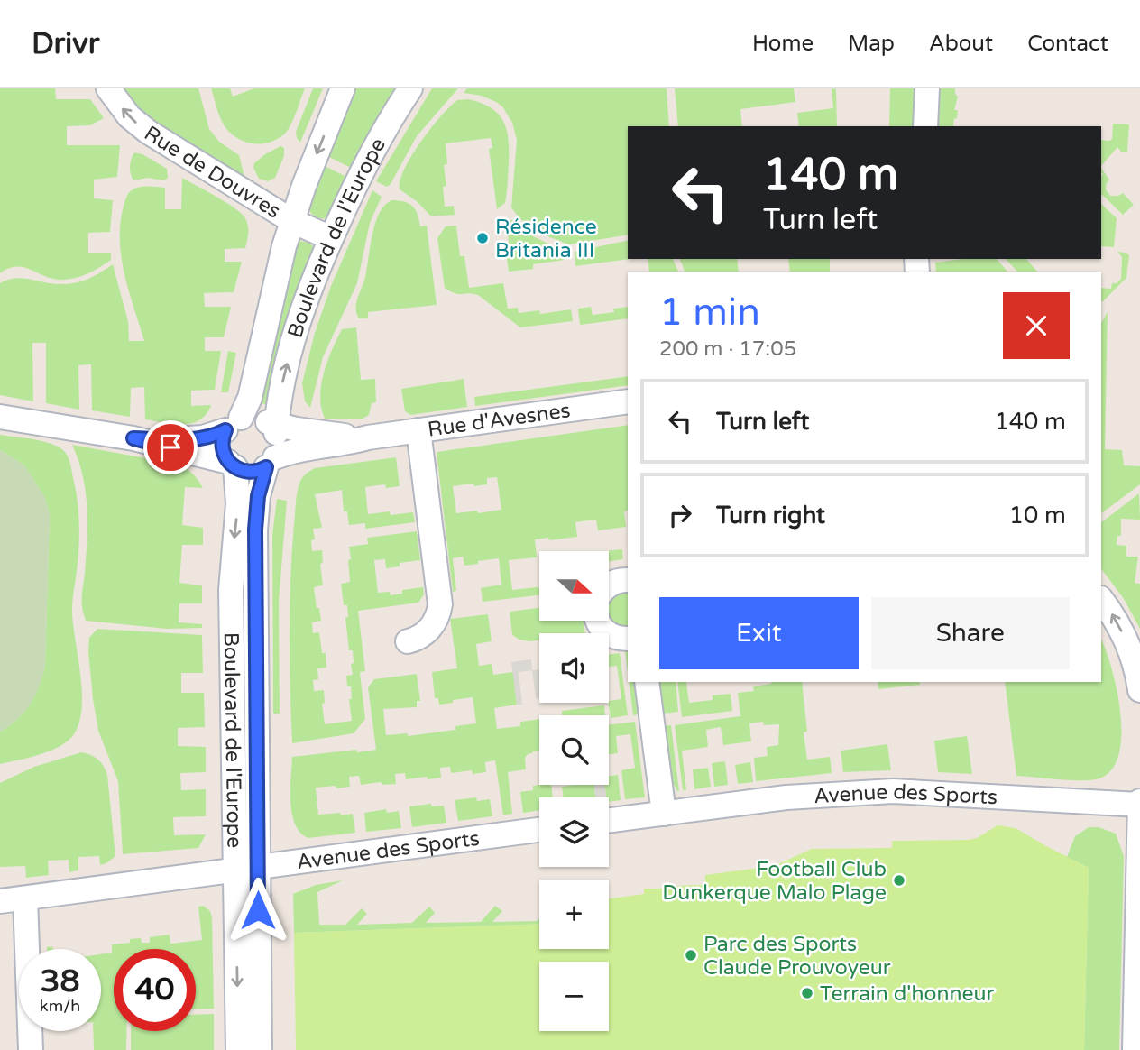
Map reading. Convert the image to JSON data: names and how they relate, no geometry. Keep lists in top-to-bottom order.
{
  "streets": {
    "street": [
      "Rue de Douvres",
      "Boulevard de l'Europe",
      "Rue d'Avesnes",
      "Avenue des Sports"
    ]
  },
  "crossings": [
    ["Rue de Douvres", "Boulevard de l'Europe"],
    ["Boulevard de l'Europe", "Rue d'Avesnes"],
    ["Boulevard de l'Europe", "Avenue des Sports"]
  ],
  "one_way": ["Rue de Douvres"],
  "places": [
    "Résidence Britania III",
    "Football Club Dunkerque Malo Plage",
    "Parc des Sports Claude Prouvoyeur",
    "Terrain d'honneur"
  ],
  "north": "right",
  "page": {
    "header": "Drivr",
    "nav": [
      "Home",
      "Map",
      "About",
      "Contact"
    ],
    "turn": ["140 m", "Turn left"],
    "heading": ["1 min", "200 m · 17:05"],
    "list": [
      {
        "name": "Turn left",
        "value": "140 m"
      },
      {
        "name": "Turn right",
        "value": "10 m"
      }
    ],
    "map_buttons": ["+", "−"],
    "buttons": ["Exit", "Share"],
    "speed": "38 km/h",
    "limit": "40"
  }
}
